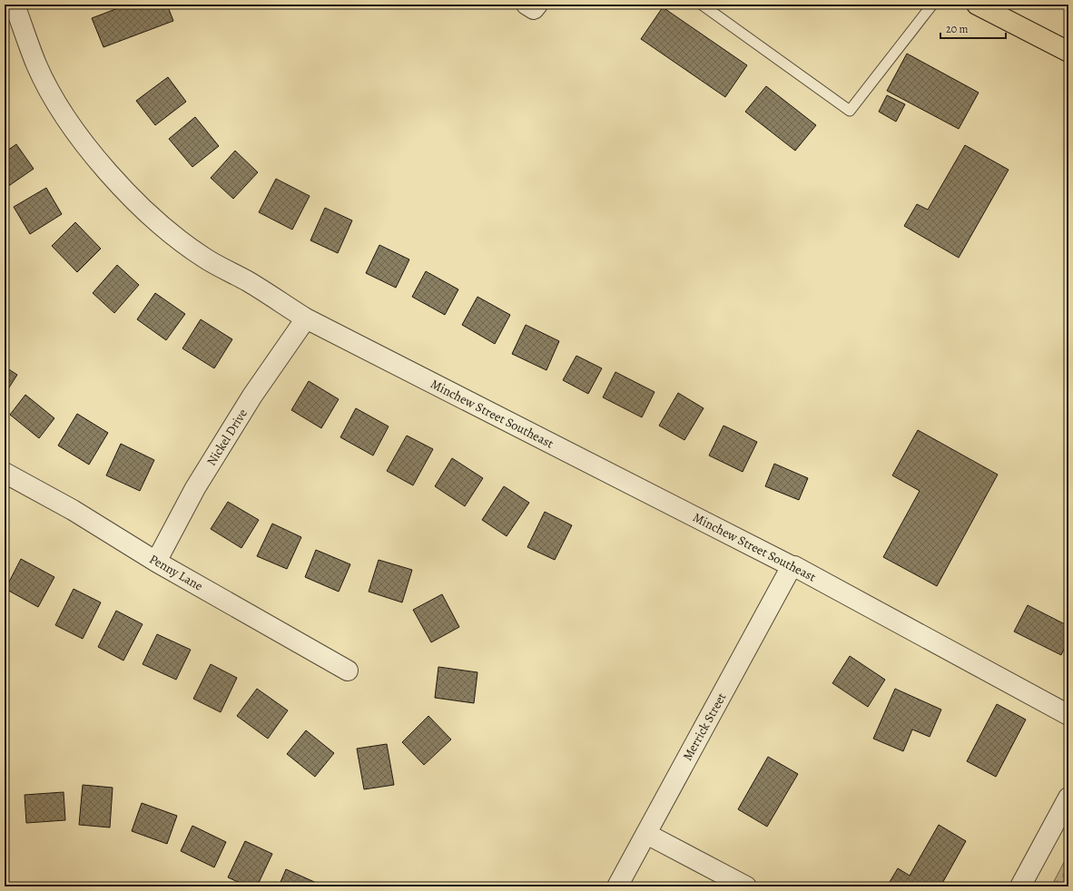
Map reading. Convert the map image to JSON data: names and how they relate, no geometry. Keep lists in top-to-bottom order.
{
  "streets": {
    "street": [
      "Minchew Street Southeast",
      "Nickel Drive",
      "Penny Lane",
      "Merrick Street"
    ]
  },
  "crossings": [
    ["Minchew Street Southeast", "Nickel Drive"],
    ["Minchew Street Southeast", "Merrick Street"],
    ["Nickel Drive", "Penny Lane"]
  ],
  "scale_bar": "20 m"
}
